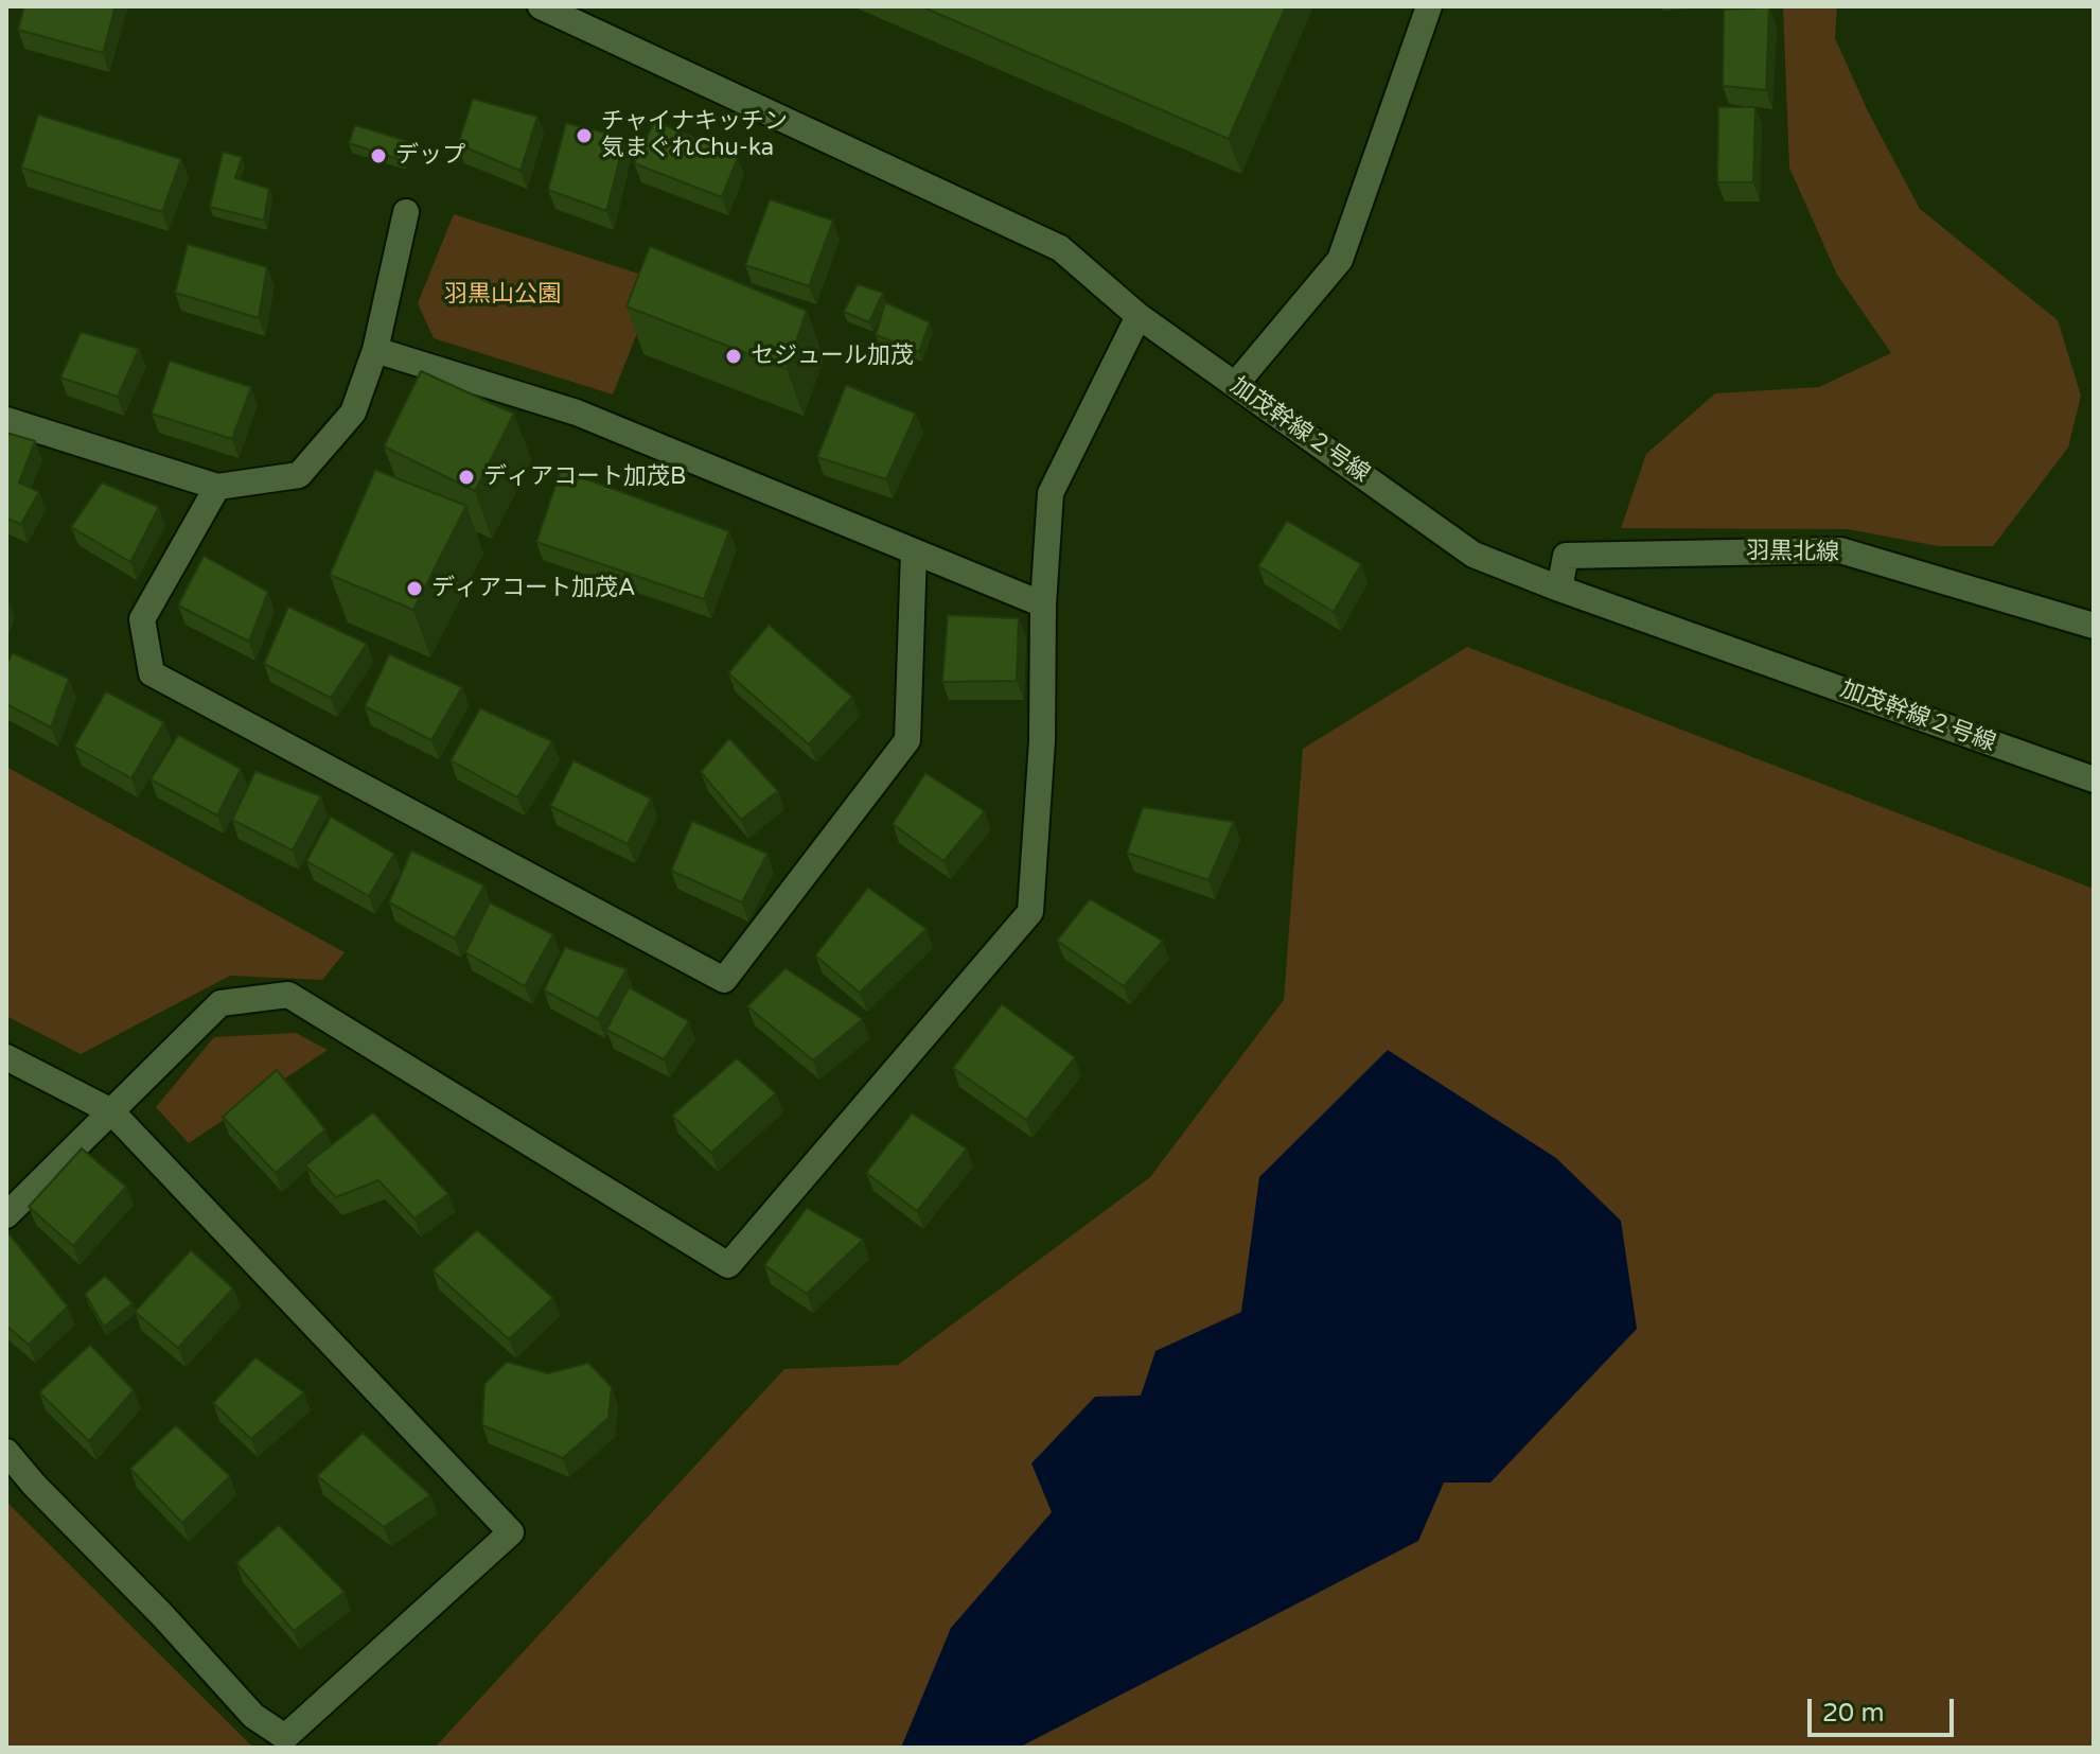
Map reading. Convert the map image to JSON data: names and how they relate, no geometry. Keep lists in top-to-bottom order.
{
  "streets": {
    "street": ["加茂幹線２号線", "羽黒北線"]
  },
  "crossings": [
    ["加茂幹線２号線", "羽黒北線"]
  ],
  "parks": ["羽黒山公園"],
  "places": [
    "チャイナキッチン 気まぐれChu-ka",
    "デップ",
    "セジュール加茂",
    "ディアコート加茂B",
    "ディアコート加茂A"
  ],
  "scale_bar": "20 m"
}
